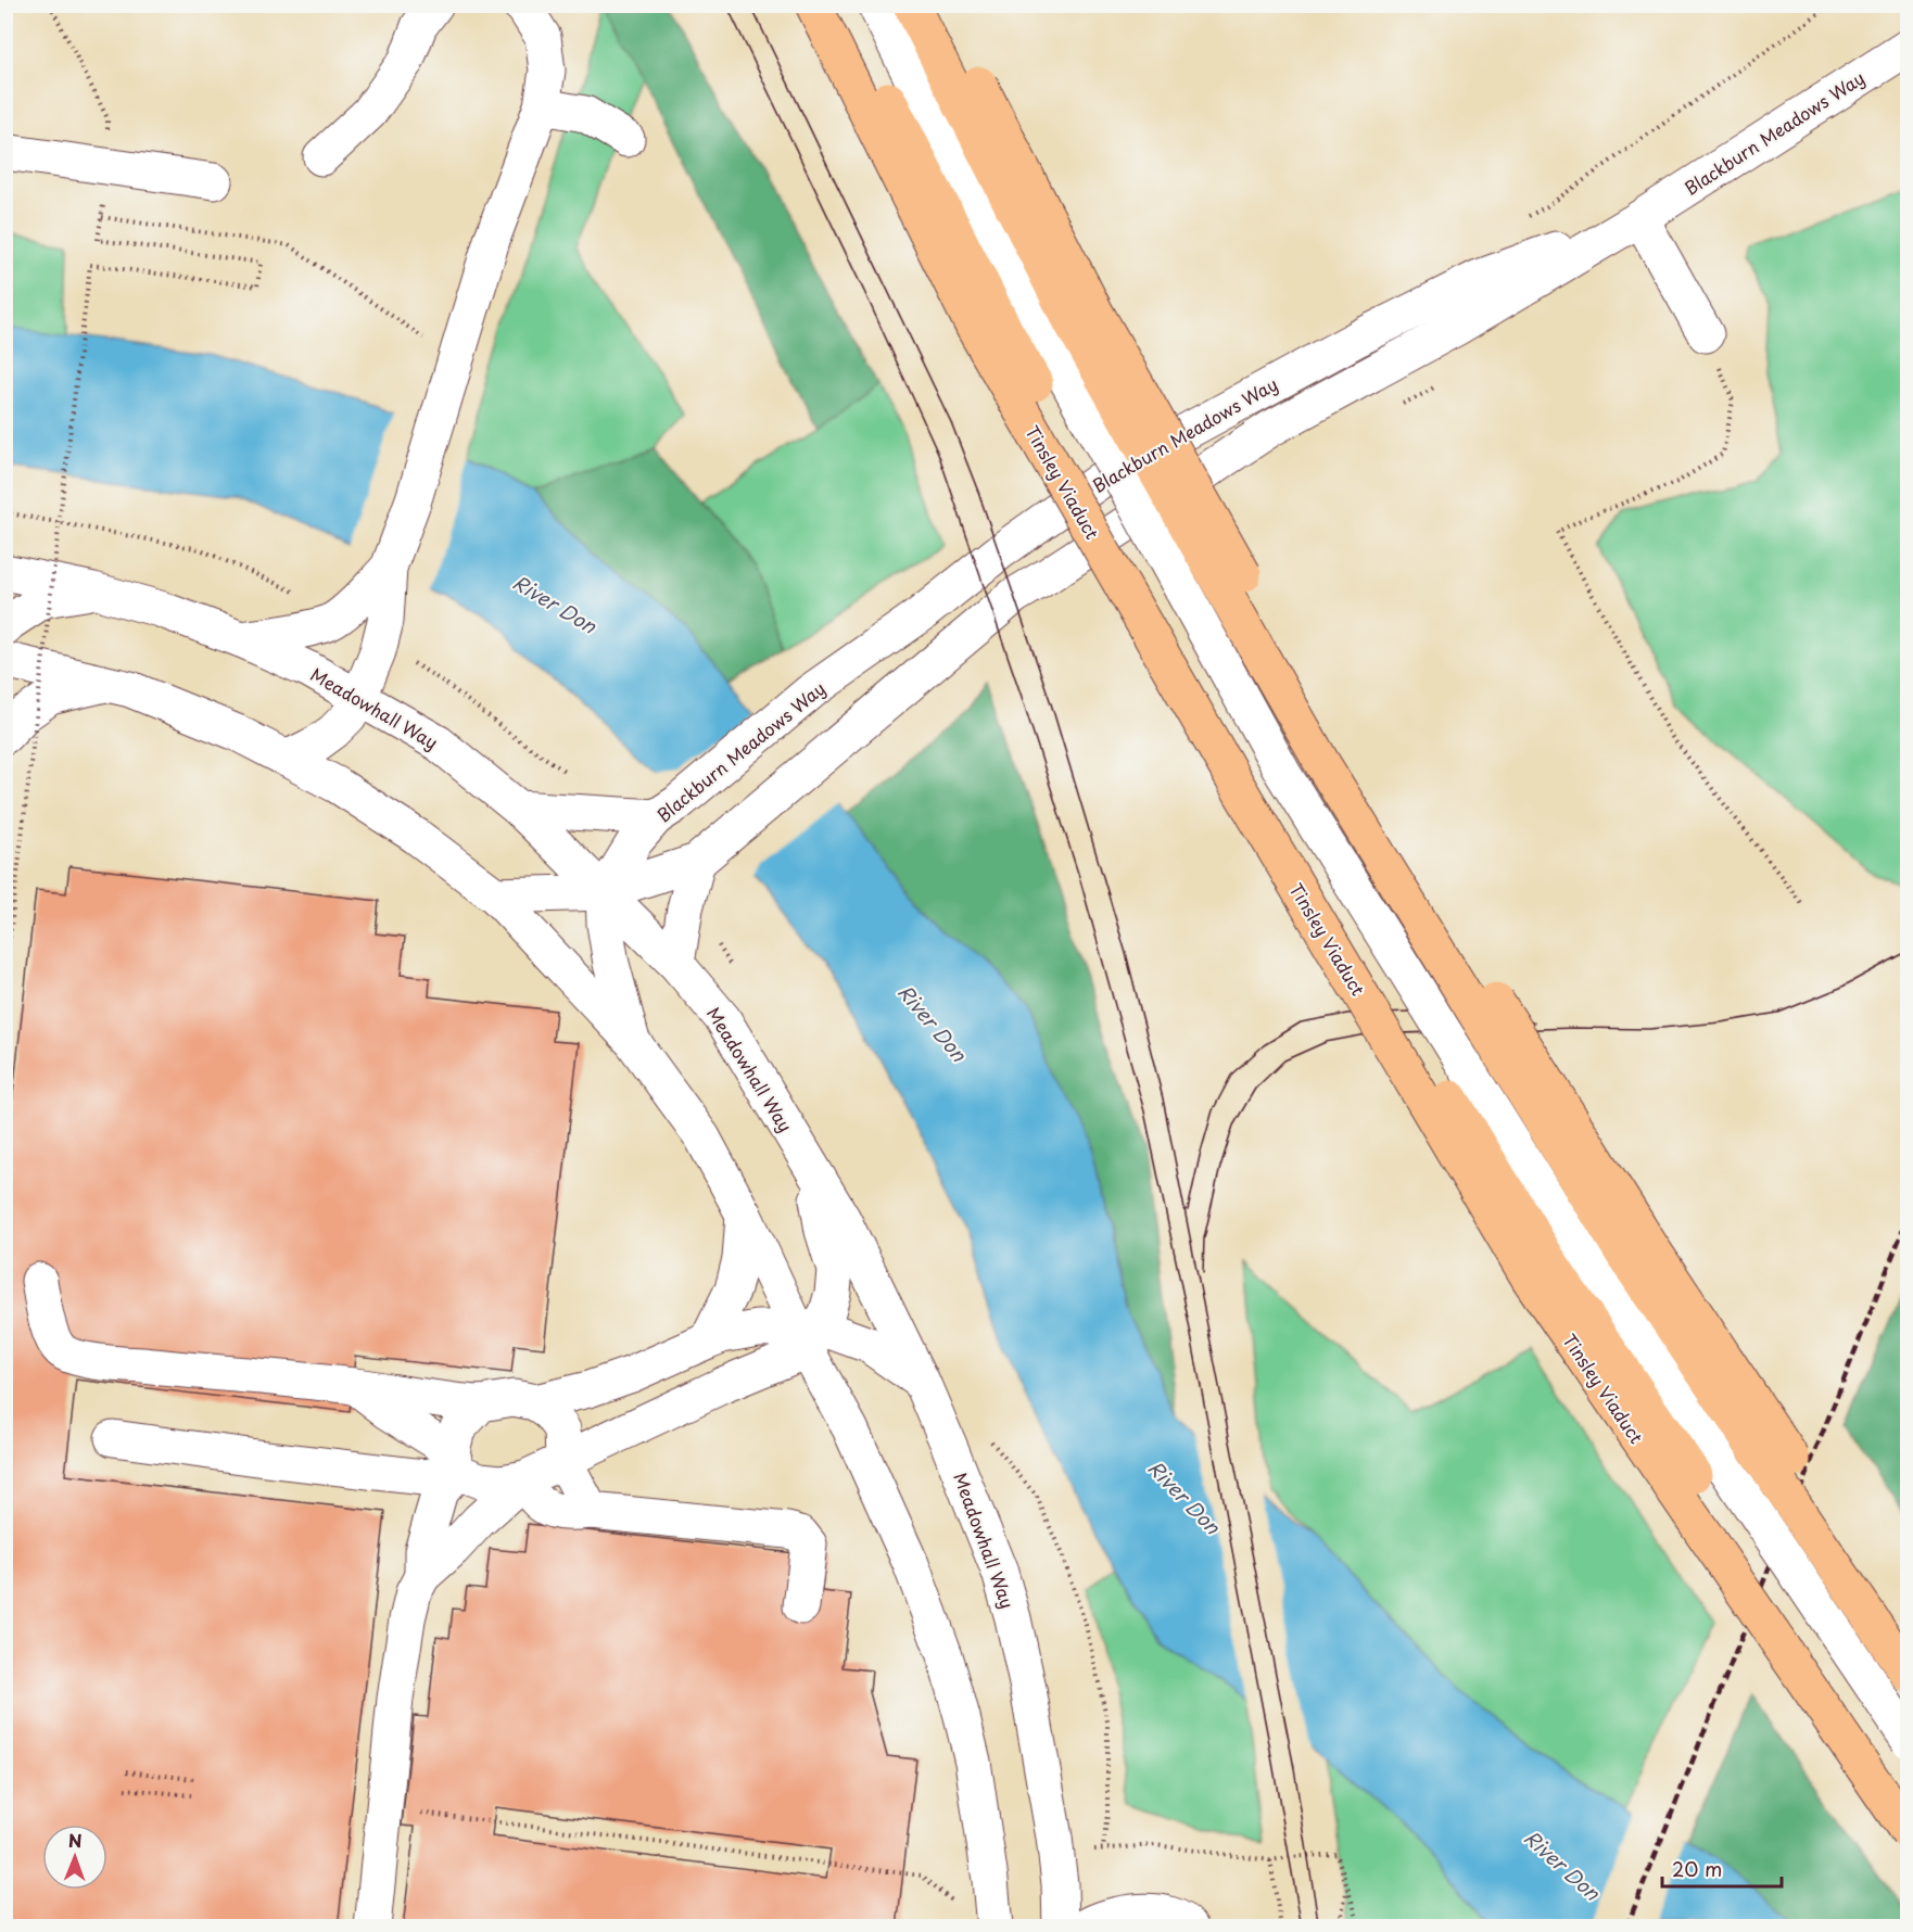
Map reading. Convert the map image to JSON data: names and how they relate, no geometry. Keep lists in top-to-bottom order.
{
  "streets": {
    "highway": ["Tinsley Viaduct"],
    "street": ["Blackburn Meadows Way", "Meadowhall Way"]
  },
  "crossings": [
    ["Blackburn Meadows Way", "Meadowhall Way"]
  ],
  "water": ["River Don"],
  "scale_bar": "20 m",
  "north": "top"
}
